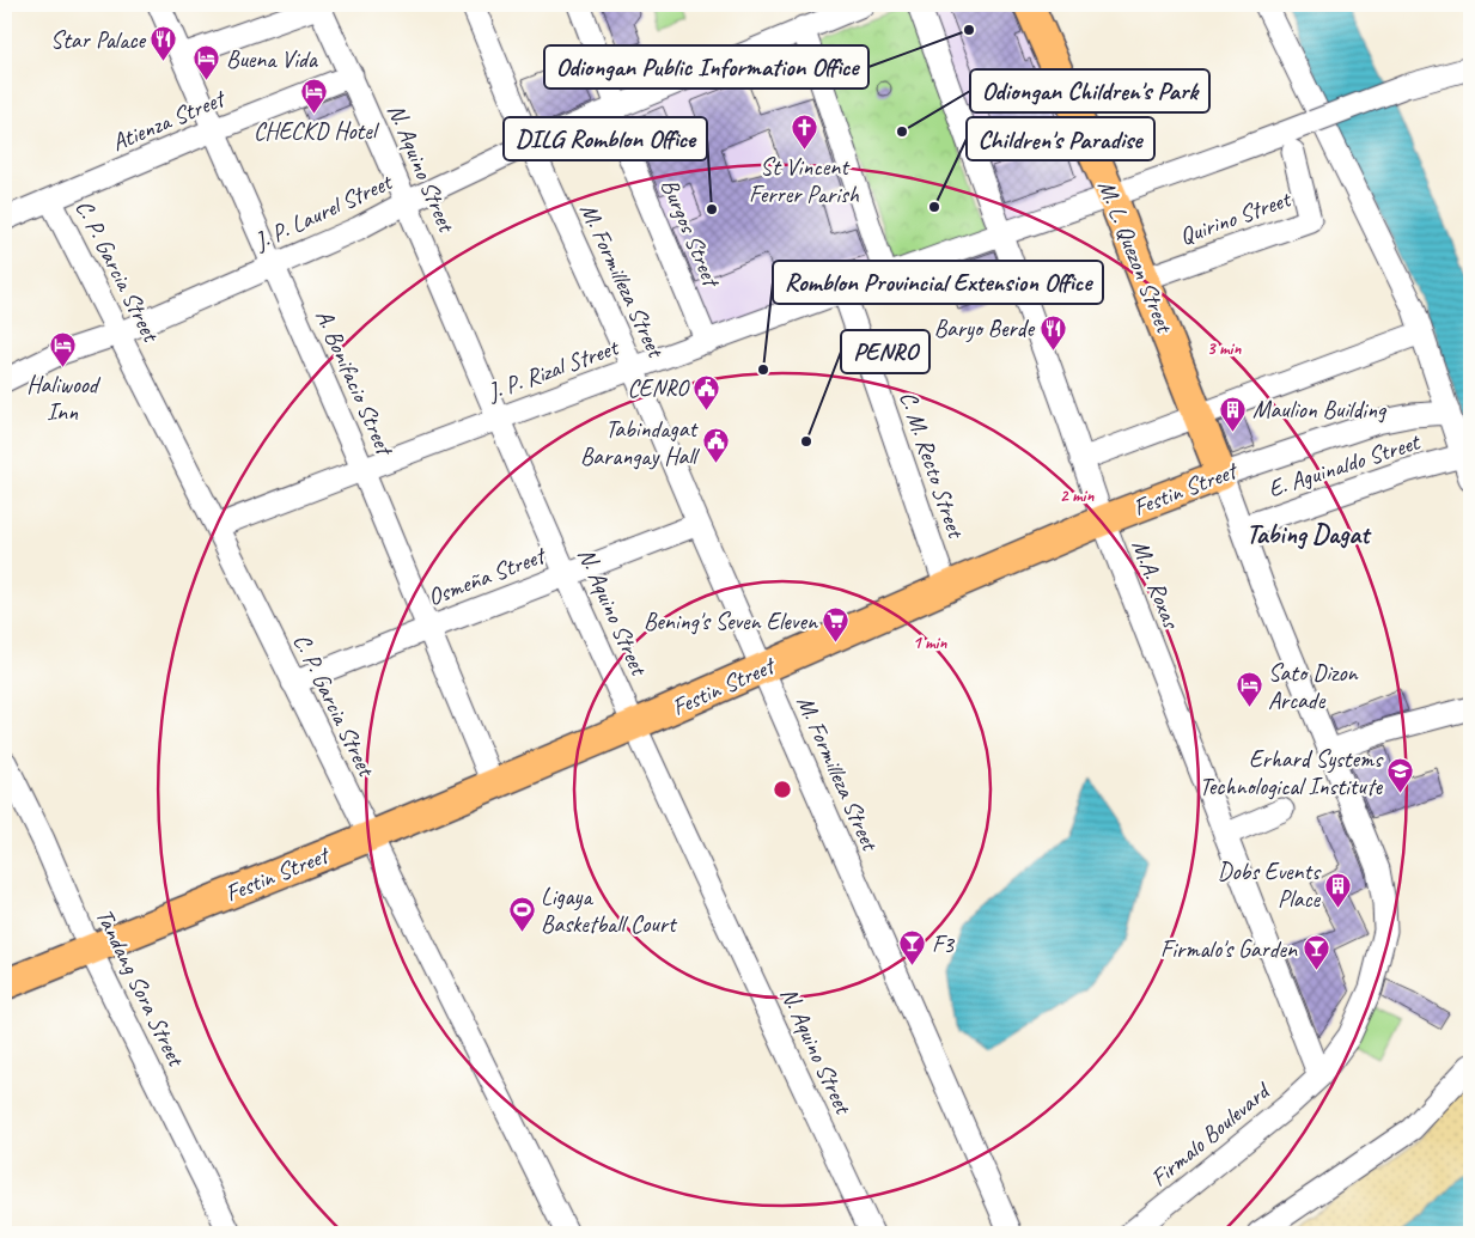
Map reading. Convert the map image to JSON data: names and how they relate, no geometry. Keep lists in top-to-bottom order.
{
  "streets": {
    "main road": ["M. L. Quezon Street", "Festin Street"],
    "street": [
      "Atienza Street",
      "N. Aquino Street",
      "J. P. Laurel Street",
      "Quirino Street",
      "Burgos Street",
      "C. P. Garcia Street",
      "M. Formilleza Street",
      "J. P. Rizal Street",
      "A. Bonifacio Street",
      "C. M. Recto Street",
      "E. Aguinaldo Street",
      "Osmeña Street",
      "M.A. Roxas",
      "Tandang Sora Street",
      "Firmalo Boulevard"
    ]
  },
  "crossings": [
    ["Atienza Street", "N. Aquino Street"],
    ["Atienza Street", "C. P. Garcia Street"],
    ["Atienza Street", "A. Bonifacio Street"],
    ["N. Aquino Street", "J. P. Laurel Street"],
    ["N. Aquino Street", "J. P. Rizal Street"],
    ["N. Aquino Street", "Festin Street"],
    ["N. Aquino Street", "Osmeña Street"],
    ["J. P. Laurel Street", "Burgos Street"],
    ["J. P. Laurel Street", "C. P. Garcia Street"],
    ["J. P. Laurel Street", "M. Formilleza Street"],
    ["J. P. Laurel Street", "A. Bonifacio Street"],
    ["Quirino Street", "M. L. Quezon Street"],
    ["Burgos Street", "J. P. Rizal Street"],
    ["M. L. Quezon Street", "J. P. Rizal Street"],
    ["M. L. Quezon Street", "E. Aguinaldo Street"],
    ["M. L. Quezon Street", "Festin Street"],
    ["M. L. Quezon Street", "M.A. Roxas"],
    ["M. L. Quezon Street", "Firmalo Boulevard"],
    ["C. P. Garcia Street", "J. P. Rizal Street"],
    ["C. P. Garcia Street", "Festin Street"],
    ["C. P. Garcia Street", "Osmeña Street"],
    ["M. Formilleza Street", "J. P. Rizal Street"],
    ["M. Formilleza Street", "Festin Street"],
    ["M. Formilleza Street", "Osmeña Street"],
    ["J. P. Rizal Street", "A. Bonifacio Street"],
    ["J. P. Rizal Street", "C. M. Recto Street"],
    ["J. P. Rizal Street", "M.A. Roxas"],
    ["A. Bonifacio Street", "Festin Street"],
    ["A. Bonifacio Street", "Osmeña Street"],
    ["C. M. Recto Street", "Festin Street"],
    ["Festin Street", "M.A. Roxas"],
    ["Festin Street", "Tandang Sora Street"],
    ["M.A. Roxas", "Firmalo Boulevard"]
  ],
  "districts": ["Tabing Dagat"],
  "places": {
    "other": [
      "Odiongan Public Information Office",
      "Odiongan Children's Park",
      "Children's Paradise",
      "DILG Romblon Office",
      "Romblon Provincial Extension Office",
      "PENRO"
    ],
    "restaurant": ["Star Palace", "Baryo Berde"],
    "hotel": [
      "Buena Vida",
      "CHECKD Hotel",
      "Haliwood Inn",
      "Sato Dizon Arcade"
    ],
    "church": ["St Vincent Ferrer Parish"],
    "public building": ["CENRO", "Tabindagat Barangay Hall"],
    "building": ["Maulion Building", "Dobs Events Place"],
    "supermarket": ["Bening's Seven Eleven"],
    "school or university": ["Erhard Systems Technological Institute"],
    "sports": ["Ligaya Basketball Court"],
    "bar": ["F3", "Firmalo's Garden"]
  },
  "rings": ["3 min", "2 min", "1 min"]
}
